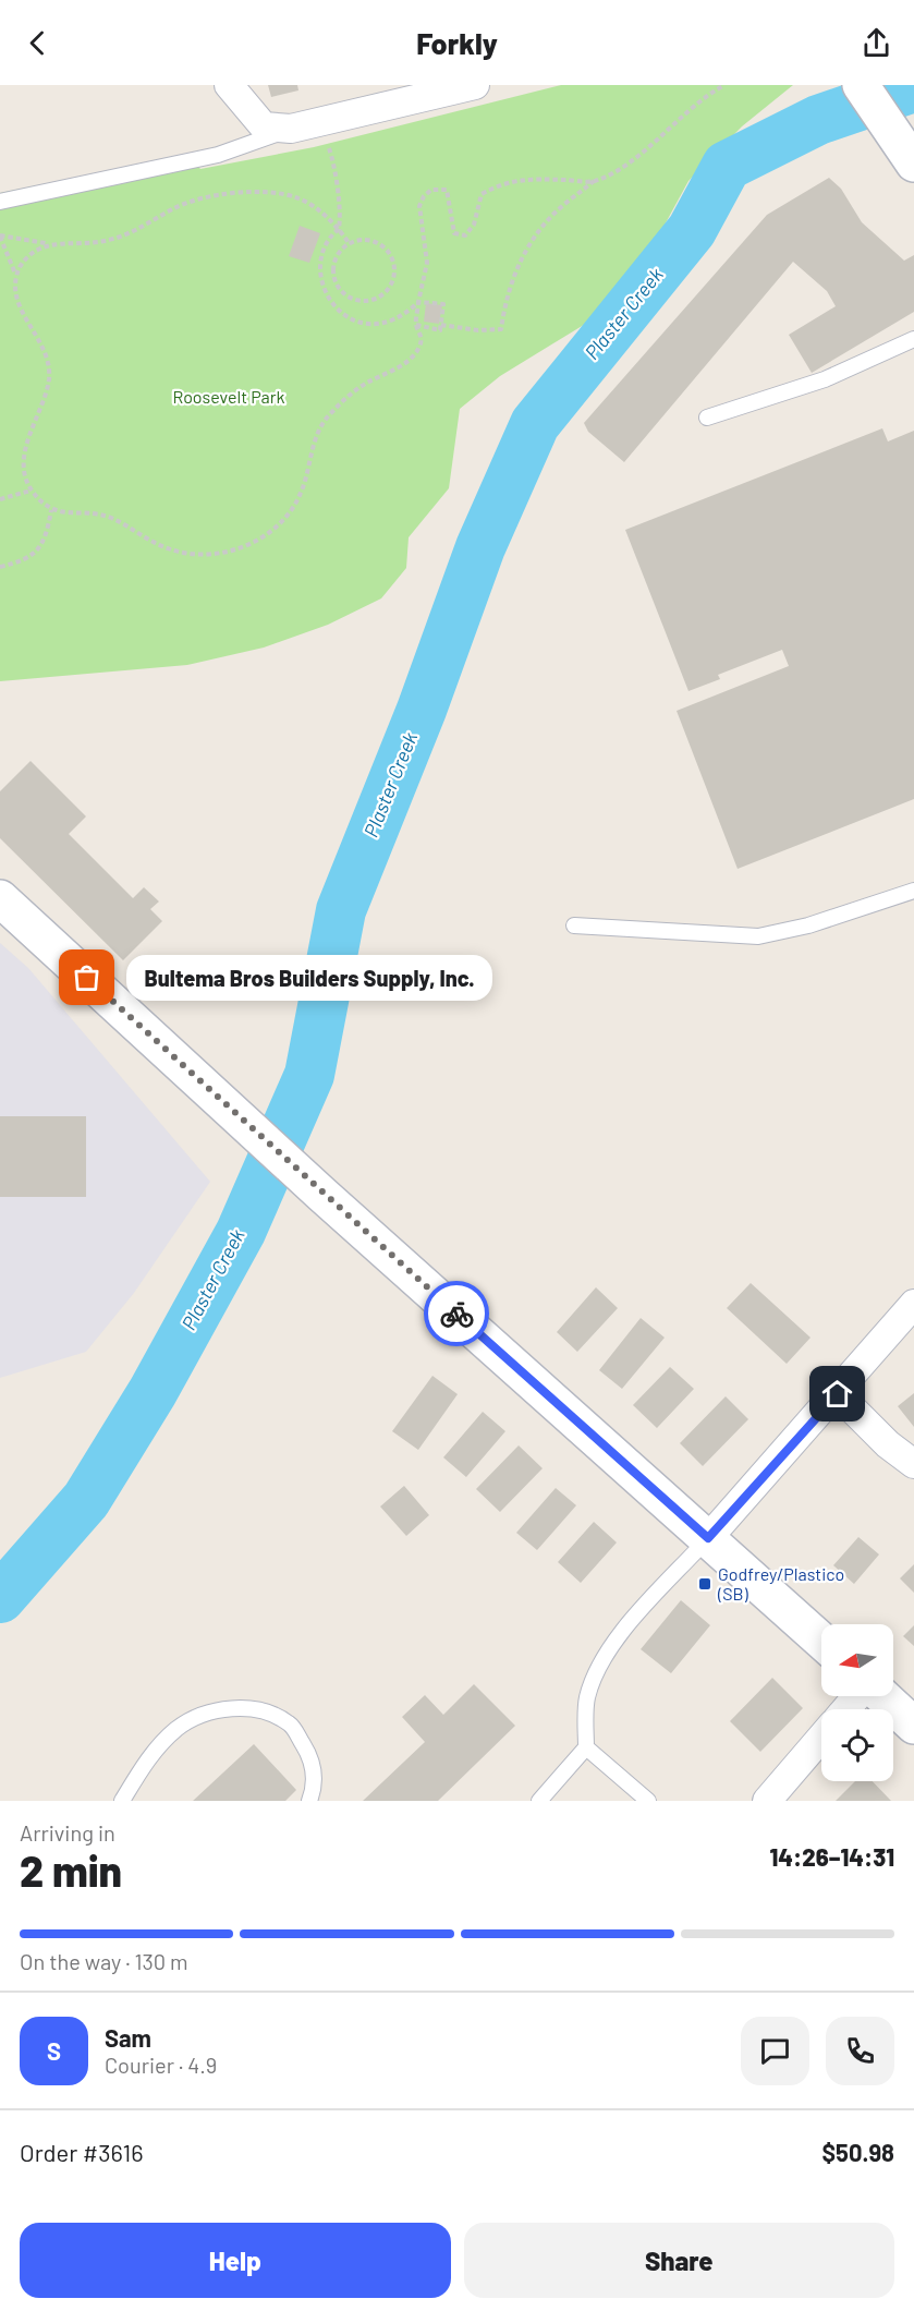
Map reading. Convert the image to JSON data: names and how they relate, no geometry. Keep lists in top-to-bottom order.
{
  "water": ["Plaster Creek"],
  "parks": ["Roosevelt Park"],
  "places": {
    "other": ["Bultema Bros Builders Supply, Inc."],
    "transit": ["Godfrey/Plastico (SB)"]
  },
  "north": "left",
  "page": {
    "header": "Forkly",
    "bubble": "Bultema Bros Builders Supply, Inc.",
    "heading": ["2 min", "Arriving in", "14:26–14:31"],
    "panel": [
      "Sam",
      "Courier · 4.9",
      "Order #3616",
      "$50.98"
    ],
    "bar": "On the way · 130 m",
    "round": "S",
    "buttons": ["Help", "Share"]
  }
}
